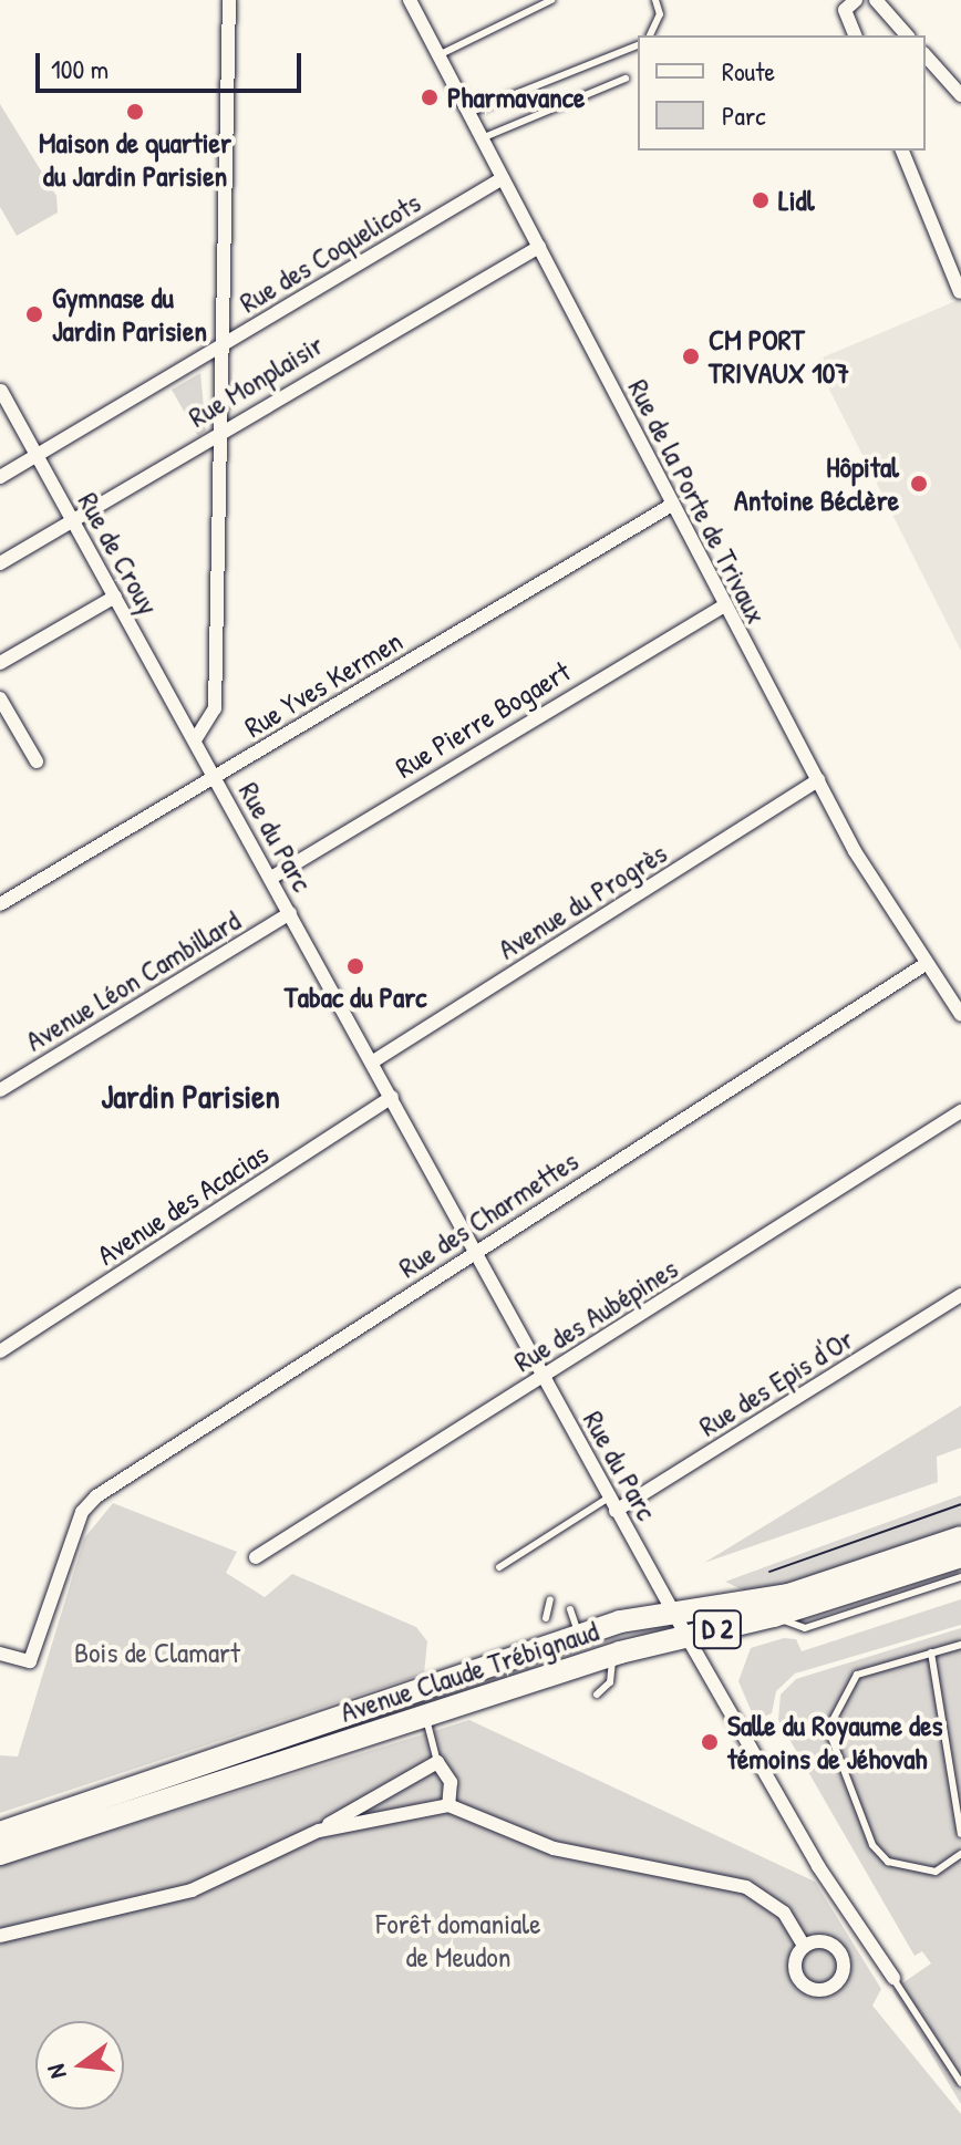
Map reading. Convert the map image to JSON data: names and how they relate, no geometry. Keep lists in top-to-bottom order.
{
  "streets": {
    "main road": ["D 2", "Avenue Claude Trébignaud"],
    "street": [
      "Rue des Coquelicots",
      "Rue Monplaisir",
      "Rue de la Porte de Trivaux",
      "Rue de Crouy",
      "Rue Yves Kermen",
      "Rue Pierre Bogaert",
      "Rue du Parc",
      "Avenue du Progrès",
      "Avenue Léon Cambillard",
      "Avenue des Acacias",
      "Rue des Charmettes",
      "Rue des Aubépines",
      "Rue des Epis d'Or"
    ]
  },
  "crossings": [
    ["Rue des Coquelicots", "Rue de la Porte de Trivaux"],
    ["Rue des Coquelicots", "Rue de Crouy"],
    ["Rue Monplaisir", "Rue de la Porte de Trivaux"],
    ["Rue Monplaisir", "Rue de Crouy"],
    ["Rue de la Porte de Trivaux", "Rue Yves Kermen"],
    ["Rue de la Porte de Trivaux", "Rue Pierre Bogaert"],
    ["Rue de la Porte de Trivaux", "Avenue du Progrès"],
    ["Rue de la Porte de Trivaux", "Rue des Charmettes"],
    ["Rue de Crouy", "Rue du Parc"],
    ["Rue Yves Kermen", "Rue du Parc"],
    ["Rue Pierre Bogaert", "Rue du Parc"],
    ["Rue du Parc", "Avenue du Progrès"],
    ["Rue du Parc", "Avenue Léon Cambillard"],
    ["Rue du Parc", "Avenue des Acacias"],
    ["Rue du Parc", "Rue des Charmettes"],
    ["Rue du Parc", "Rue des Aubépines"],
    ["Rue du Parc", "Rue des Epis d'Or"],
    ["Rue du Parc", "D 2"],
    ["Rue du Parc", "Avenue Claude Trébignaud"],
    ["D 2", "Avenue Claude Trébignaud"]
  ],
  "districts": ["Jardin Parisien"],
  "parks": ["Bois de Clamart", "Forêt domaniale de Meudon"],
  "places": [
    "Pharmavance",
    "Maison de quartier du Jardin Parisien",
    "Lidl",
    "Gymnase du Jardin Parisien",
    "CM PORT TRIVAUX 107",
    "Hôpital Antoine Béclère",
    "Tabac du Parc",
    "Salle du Royaume des témoins de Jéhovah"
  ],
  "legend": ["Route", "Parc"],
  "scale_bar": "100 m",
  "north": "left"
}
